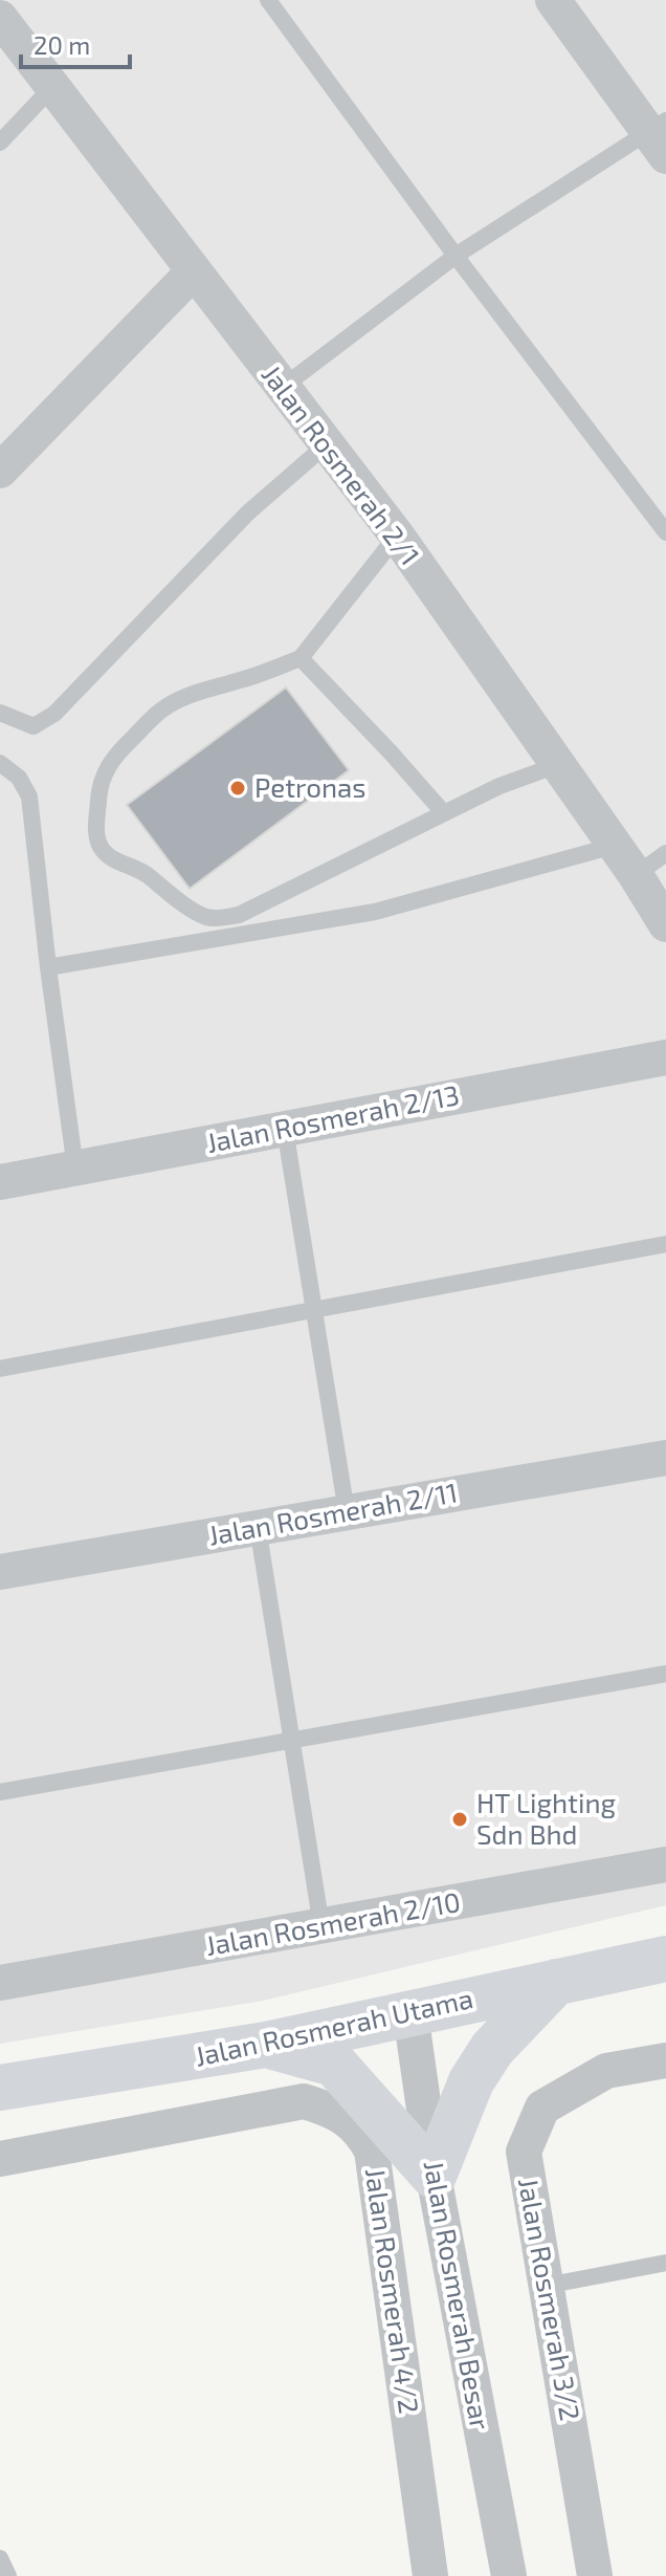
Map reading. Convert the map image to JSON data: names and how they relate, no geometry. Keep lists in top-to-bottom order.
{
  "streets": {
    "main road": ["Jalan Rosmerah Utama"],
    "street": [
      "Jalan Rosmerah 2/1",
      "Jalan Rosmerah 2/13",
      "Jalan Rosmerah 2/11",
      "Jalan Rosmerah 2/10",
      "Jalan Rosmerah 4/2",
      "Jalan Rosmerah Besar",
      "Jalan Rosmerah 3/2"
    ]
  },
  "crossings": [
    ["Jalan Rosmerah Utama", "Jalan Rosmerah Besar"]
  ],
  "places": ["Petronas", "HT Lighting Sdn Bhd"],
  "scale_bar": "20 m"
}
